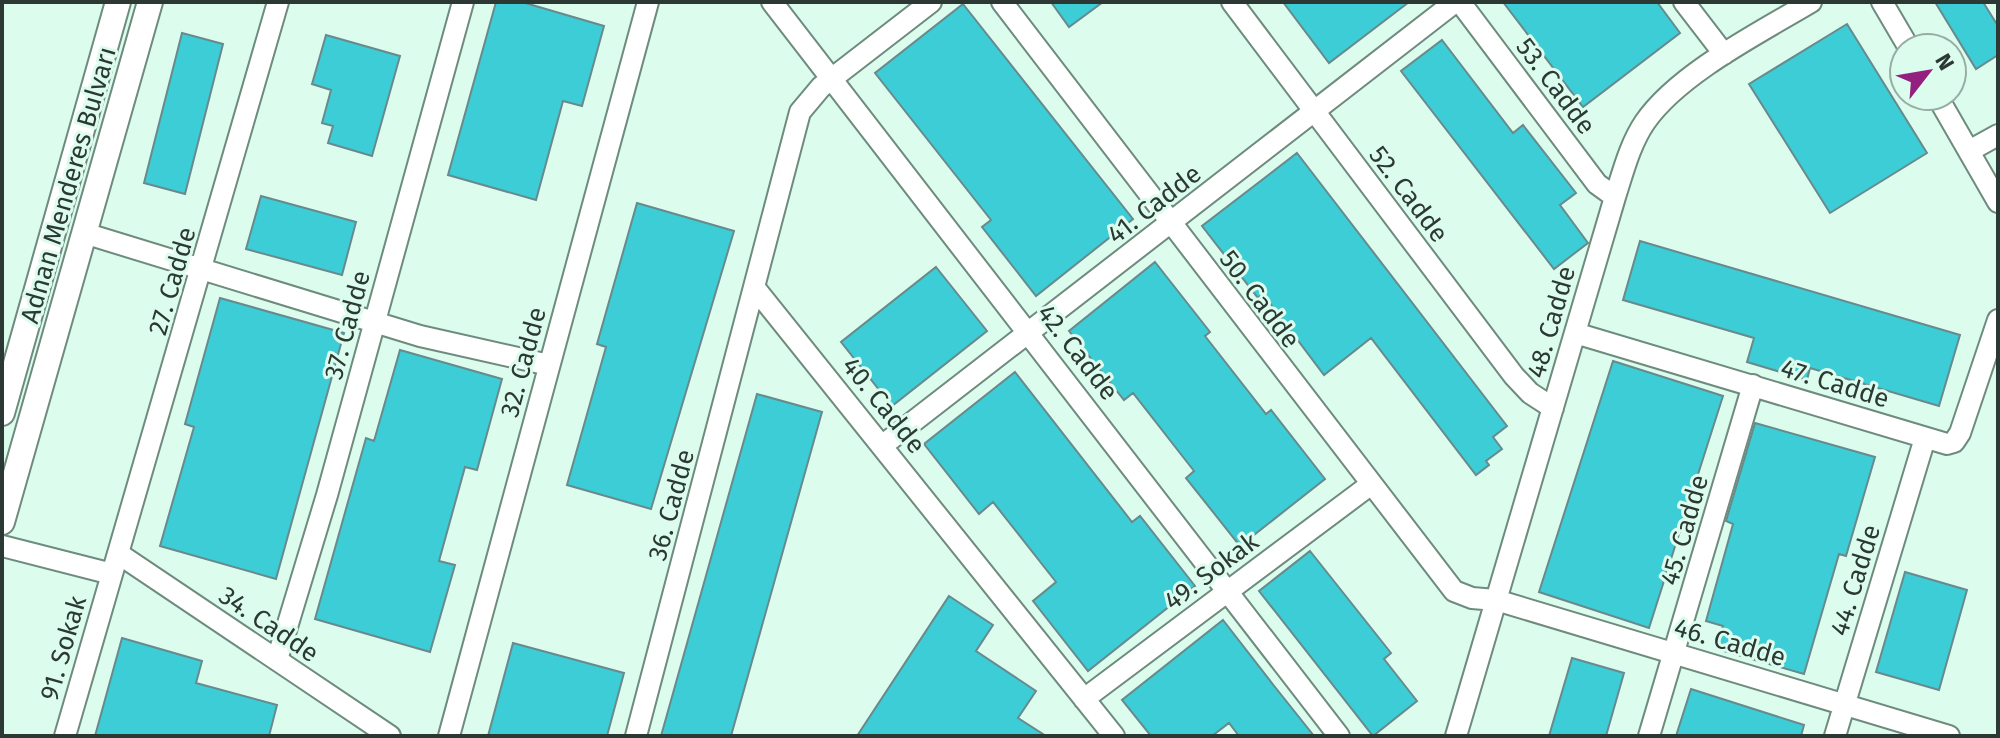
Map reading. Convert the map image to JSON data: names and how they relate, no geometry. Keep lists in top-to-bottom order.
{
  "streets": {
    "main road": ["Adnan Menderes Bulvarı"],
    "street": [
      "53. Cadde",
      "52. Cadde",
      "41. Cadde",
      "27. Cadde",
      "50. Cadde",
      "48. Cadde",
      "37. Cadde",
      "42. Cadde",
      "32. Cadde",
      "47. Cadde",
      "40. Cadde",
      "36. Cadde",
      "45. Cadde",
      "49. Sokak",
      "44. Cadde",
      "34. Cadde",
      "46. Cadde",
      "91. Sokak"
    ]
  },
  "crossings": [
    ["53. Cadde", "41. Cadde"],
    ["53. Cadde", "48. Cadde"],
    ["52. Cadde", "41. Cadde"],
    ["52. Cadde", "48. Cadde"],
    ["41. Cadde", "50. Cadde"],
    ["41. Cadde", "42. Cadde"],
    ["41. Cadde", "40. Cadde"],
    ["27. Cadde", "34. Cadde"],
    ["27. Cadde", "91. Sokak"],
    ["50. Cadde", "48. Cadde"],
    ["50. Cadde", "49. Sokak"],
    ["50. Cadde", "46. Cadde"],
    ["48. Cadde", "47. Cadde"],
    ["48. Cadde", "46. Cadde"],
    ["37. Cadde", "34. Cadde"],
    ["42. Cadde", "49. Sokak"],
    ["47. Cadde", "45. Cadde"],
    ["47. Cadde", "44. Cadde"],
    ["40. Cadde", "36. Cadde"],
    ["40. Cadde", "49. Sokak"],
    ["45. Cadde", "46. Cadde"],
    ["44. Cadde", "46. Cadde"]
  ],
  "north": "top right"
}
